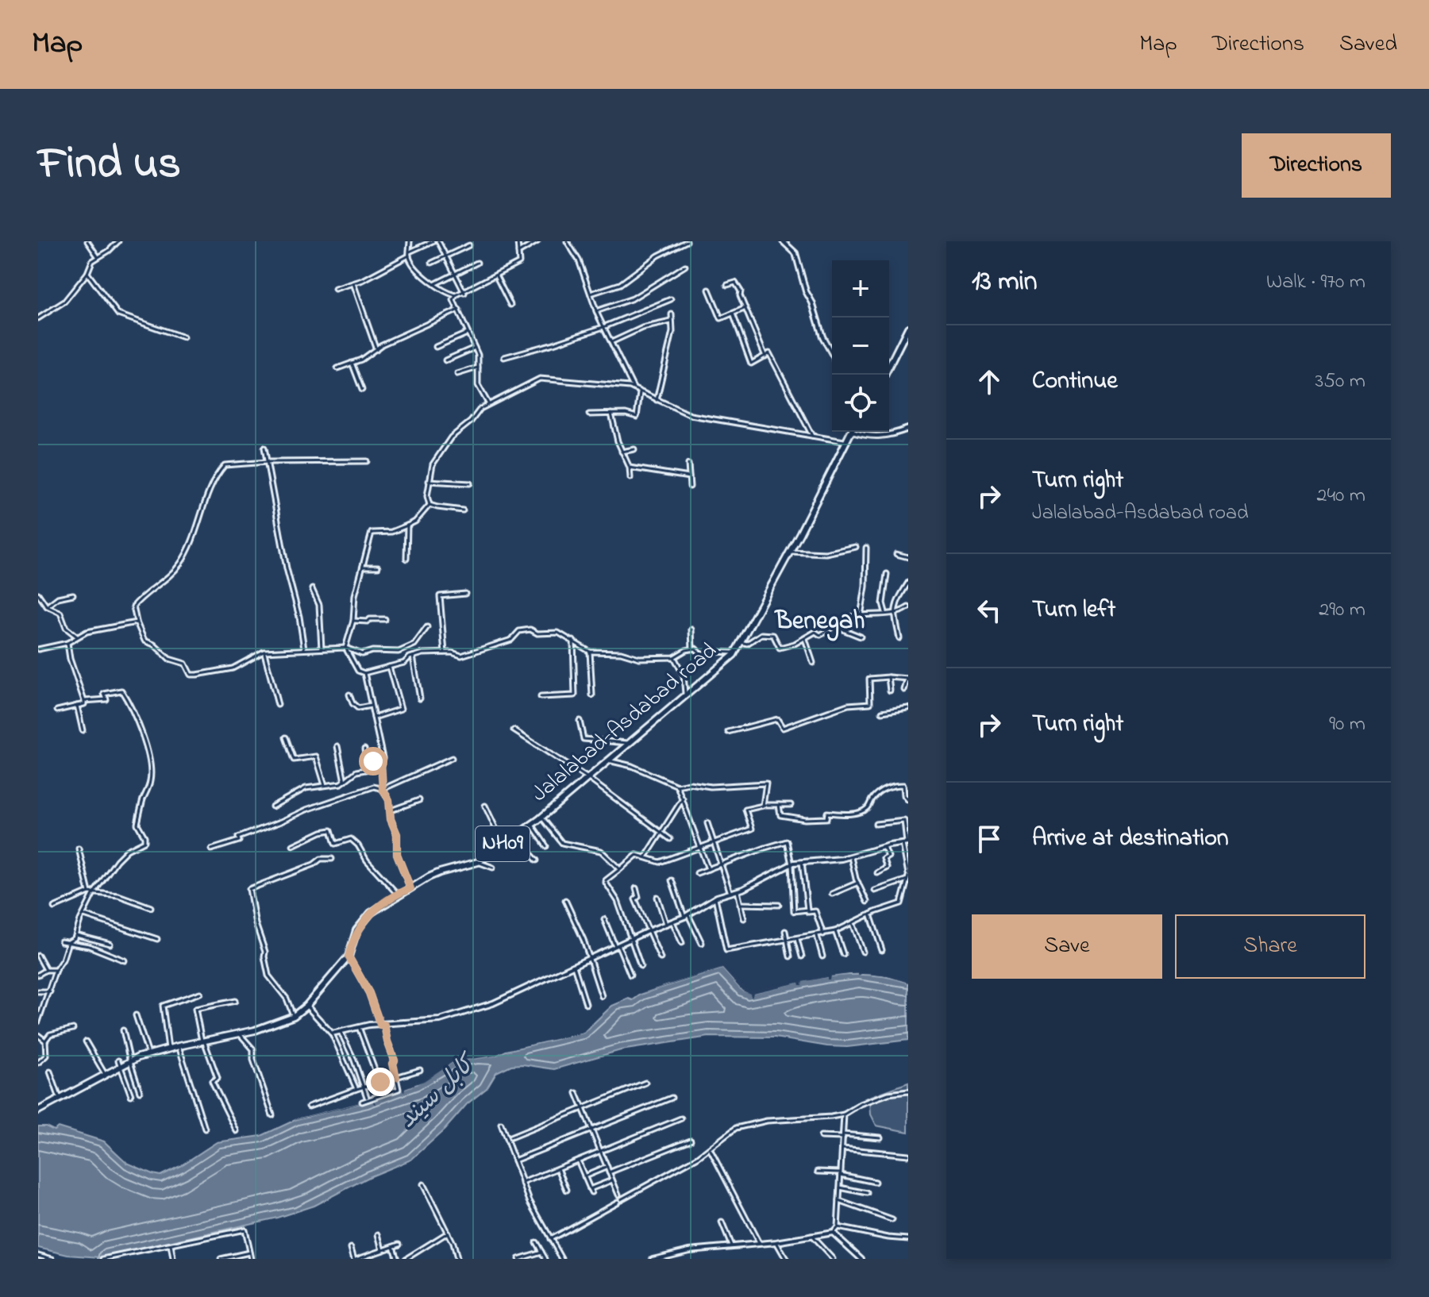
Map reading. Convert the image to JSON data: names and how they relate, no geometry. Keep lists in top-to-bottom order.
{
  "streets": {
    "main road": ["Jalalabad-Asdabad road", "NH09"]
  },
  "districts": ["Benegah"],
  "water": ["کابل سيند"],
  "page": {
    "header": "Map",
    "nav": ["Map", "Directions", "Saved"],
    "title": "Find us",
    "buttons": [
      "Directions",
      ["Save", "Share"]
    ],
    "heading": ["13 min", "Walk · 970 m"],
    "map_buttons": ["+", "−"],
    "list": [
      ["Continue", "350 m"],
      ["Turn right", "Jalalabad-Asdabad road", "240 m"],
      ["Turn left", "290 m"],
      ["Turn right", "90 m"],
      "Arrive at destination"
    ]
  }
}
